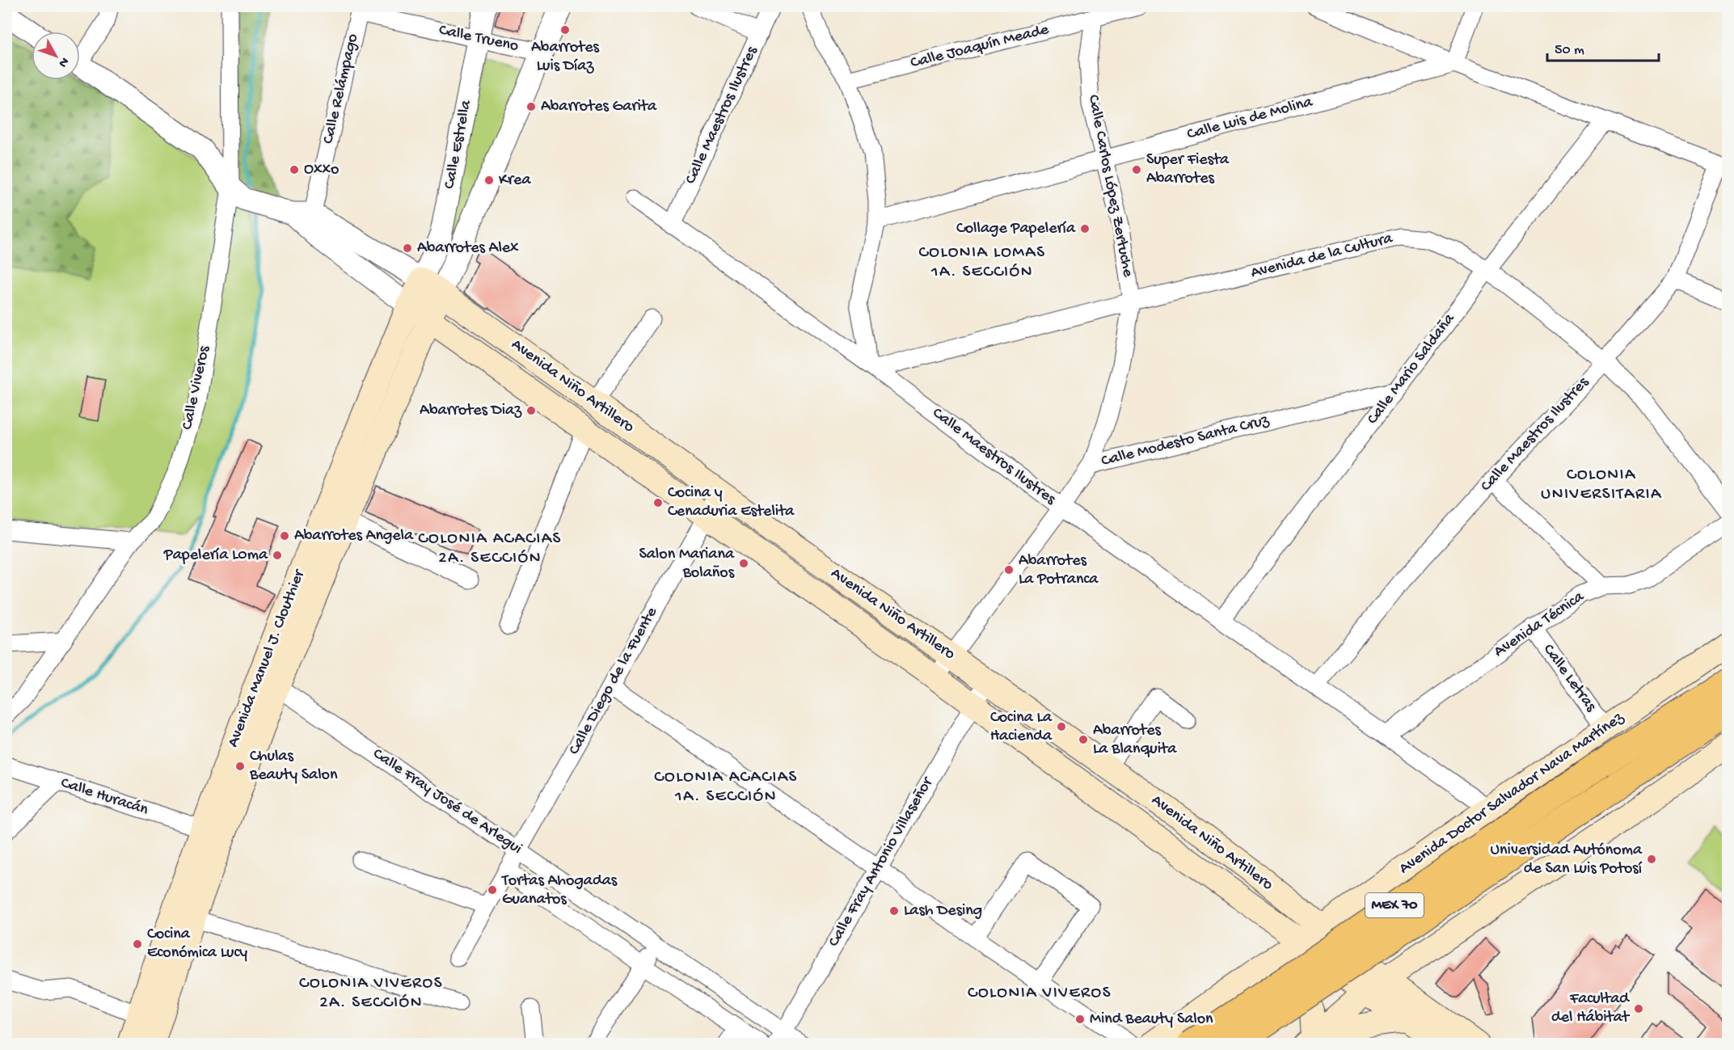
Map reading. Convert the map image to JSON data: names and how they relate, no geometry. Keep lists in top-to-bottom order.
{
  "streets": {
    "highway": ["Avenida Doctor Salvador Nava Martínez", "MEX 70"],
    "main road": ["Avenida Niño Artillero", "Avenida Manuel J. Clouthier"],
    "street": [
      "Calle Trueno",
      "Calle Joaquín Meade",
      "Calle Relámpago",
      "Calle Maestros Ilustres",
      "Calle Luis de Molina",
      "Calle Estrella",
      "Calle Carlos López Zertuche",
      "Avenida de la Cultura",
      "Calle Mario Saldaña",
      "Calle Viveros",
      "Calle Modesto Santa Cruz",
      "Avenida Técnica",
      "Calle Letras",
      "Calle Diego de la Fuente",
      "Calle Huracán",
      "Calle Fray José de Arlegui",
      "Calle Fray Antonio Villaseñor"
    ]
  },
  "crossings": [
    ["Calle Trueno", "Calle Relámpago"],
    ["Calle Trueno", "Calle Estrella"],
    ["Calle Joaquín Meade", "Calle Carlos López Zertuche"],
    ["Calle Relámpago", "Avenida Niño Artillero"],
    ["Calle Maestros Ilustres", "Calle Luis de Molina"],
    ["Calle Maestros Ilustres", "Avenida de la Cultura"],
    ["Calle Maestros Ilustres", "Calle Mario Saldaña"],
    ["Calle Maestros Ilustres", "Calle Modesto Santa Cruz"],
    ["Calle Maestros Ilustres", "Avenida Técnica"],
    ["Calle Maestros Ilustres", "Avenida Doctor Salvador Nava Martínez"],
    ["Calle Luis de Molina", "Calle Carlos López Zertuche"],
    ["Calle Estrella", "Avenida Niño Artillero"],
    ["Calle Estrella", "Avenida Manuel J. Clouthier"],
    ["Calle Carlos López Zertuche", "Avenida de la Cultura"],
    ["Calle Carlos López Zertuche", "Calle Modesto Santa Cruz"],
    ["Avenida de la Cultura", "Calle Mario Saldaña"],
    ["Calle Mario Saldaña", "Calle Modesto Santa Cruz"],
    ["Avenida Niño Artillero", "Calle Viveros"],
    ["Avenida Niño Artillero", "Calle Modesto Santa Cruz"],
    ["Avenida Niño Artillero", "Avenida Manuel J. Clouthier"],
    ["Avenida Niño Artillero", "Calle Diego de la Fuente"],
    ["Avenida Niño Artillero", "Avenida Doctor Salvador Nava Martínez"],
    ["Avenida Niño Artillero", "Calle Fray Antonio Villaseñor"],
    ["Avenida Técnica", "Calle Letras"],
    ["Avenida Manuel J. Clouthier", "Calle Huracán"],
    ["Avenida Manuel J. Clouthier", "Calle Fray José de Arlegui"],
    ["Calle Letras", "Avenida Doctor Salvador Nava Martínez"],
    ["Calle Diego de la Fuente", "Calle Fray José de Arlegui"],
    ["Calle Fray José de Arlegui", "Calle Fray Antonio Villaseñor"]
  ],
  "districts": [
    "COLONIA LOMAS 1A. SECCIÓN",
    "COLONIA UNIVERSITARIA",
    "COLONIA ACACIAS 2A. SECCIÓN",
    "COLONIA ACACIAS 1A. SECCIÓN",
    "COLONIA VIVEROS 2A. SECCIÓN",
    "COLONIA VIVEROS"
  ],
  "places": [
    "Abarrotes Luis Díaz",
    "Abarrotes Garita",
    "Oxxo",
    "Super Fiesta Abarrotes",
    "Krea",
    "Collage Papelería",
    "Abarrotes Alex",
    "Abarrotes Diaz",
    "Cocina y Cenaduria Estelita",
    "Abarrotes Angela",
    "Papelería L0ma",
    "Salon Mariana Bolaños",
    "Abarrotes La Potranca",
    "Cocina La Hacienda",
    "Abarrotes La Blanquita",
    "Chulas Beauty Salon",
    "Universidad Autónoma de San Luis Potosí",
    "Tortas Ahogadas Guanatos",
    "Lash Desing",
    "Cocina Económica Lucy",
    "Facultad del Hábitat",
    "Mind Beauty Salon"
  ],
  "scale_bar": "50 m",
  "north": "bottom right"
}
